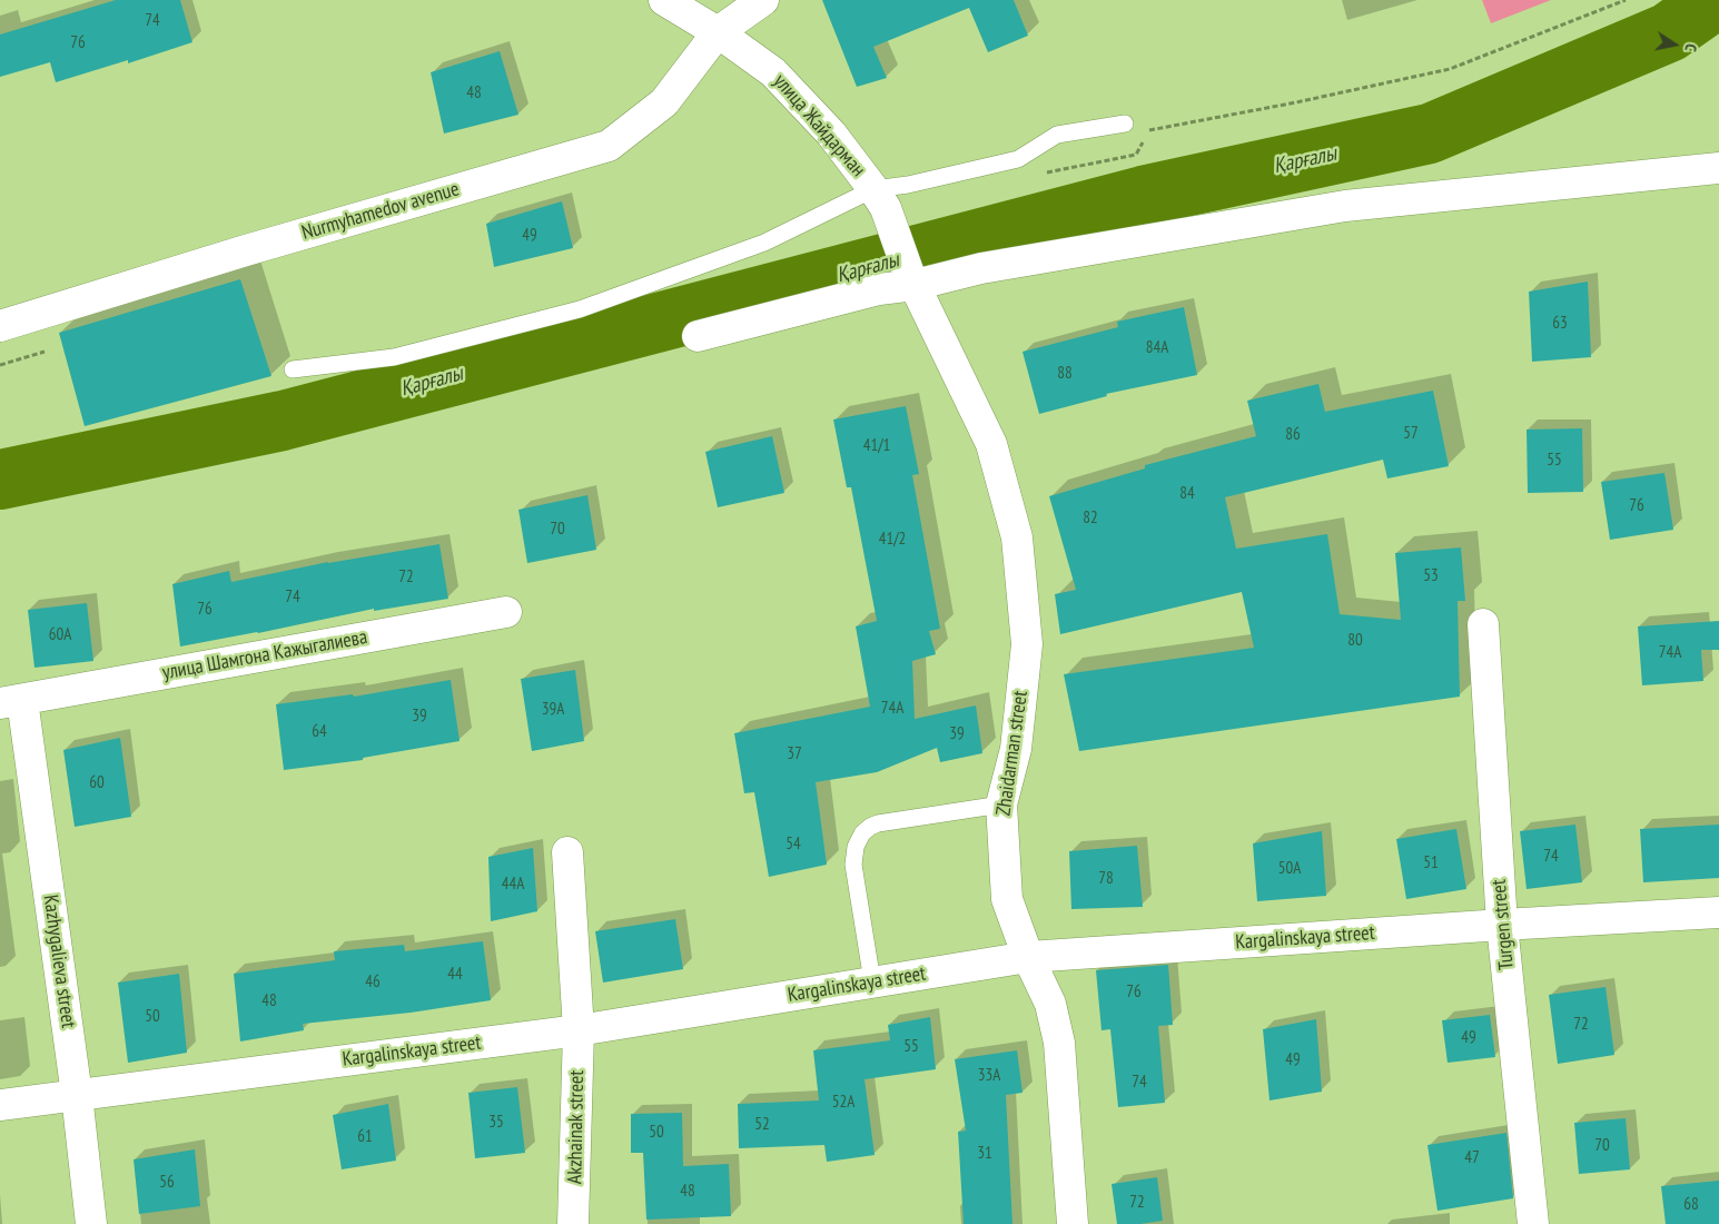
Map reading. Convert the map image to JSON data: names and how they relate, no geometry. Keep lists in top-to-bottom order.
{
  "streets": {
    "street": [
      "улица Жайдарман",
      "Nurmyhamedov avenue",
      "улица Шамгона Кажыгалиева",
      "Zhaidarman street",
      "Turgen street",
      "Kargalinskaya street",
      "Kazhygalieva street",
      "Akzhainak street"
    ]
  },
  "crossings": [
    ["улица Жайдарман", "Nurmyhamedov avenue"],
    ["улица Жайдарман", "Zhaidarman street"],
    ["улица Шамгона Кажыгалиева", "Kazhygalieva street"],
    ["Zhaidarman street", "Kargalinskaya street"],
    ["Turgen street", "Kargalinskaya street"],
    ["Kargalinskaya street", "Kazhygalieva street"],
    ["Kargalinskaya street", "Akzhainak street"]
  ],
  "water": ["Қарғалы"],
  "house_numbers": [
    "74",
    "76",
    "48",
    "49",
    "63",
    "84А",
    "88",
    "57",
    "86",
    "41/1",
    "55",
    "84",
    "76",
    "82",
    "70",
    "41/2",
    "53",
    "72",
    "74",
    "76",
    "60А",
    "80",
    "74А",
    "74А",
    "39А",
    "39",
    "64",
    "39",
    "37",
    "60",
    "54",
    "74",
    "51",
    "50А",
    "78",
    "44А",
    "44",
    "46",
    "76",
    "48",
    "50",
    "72",
    "49",
    "55",
    "49",
    "33А",
    "74",
    "52А",
    "35",
    "52",
    "50",
    "61",
    "70",
    "31",
    "47",
    "56",
    "48",
    "72",
    "68"
  ],
  "north": "right"
}
